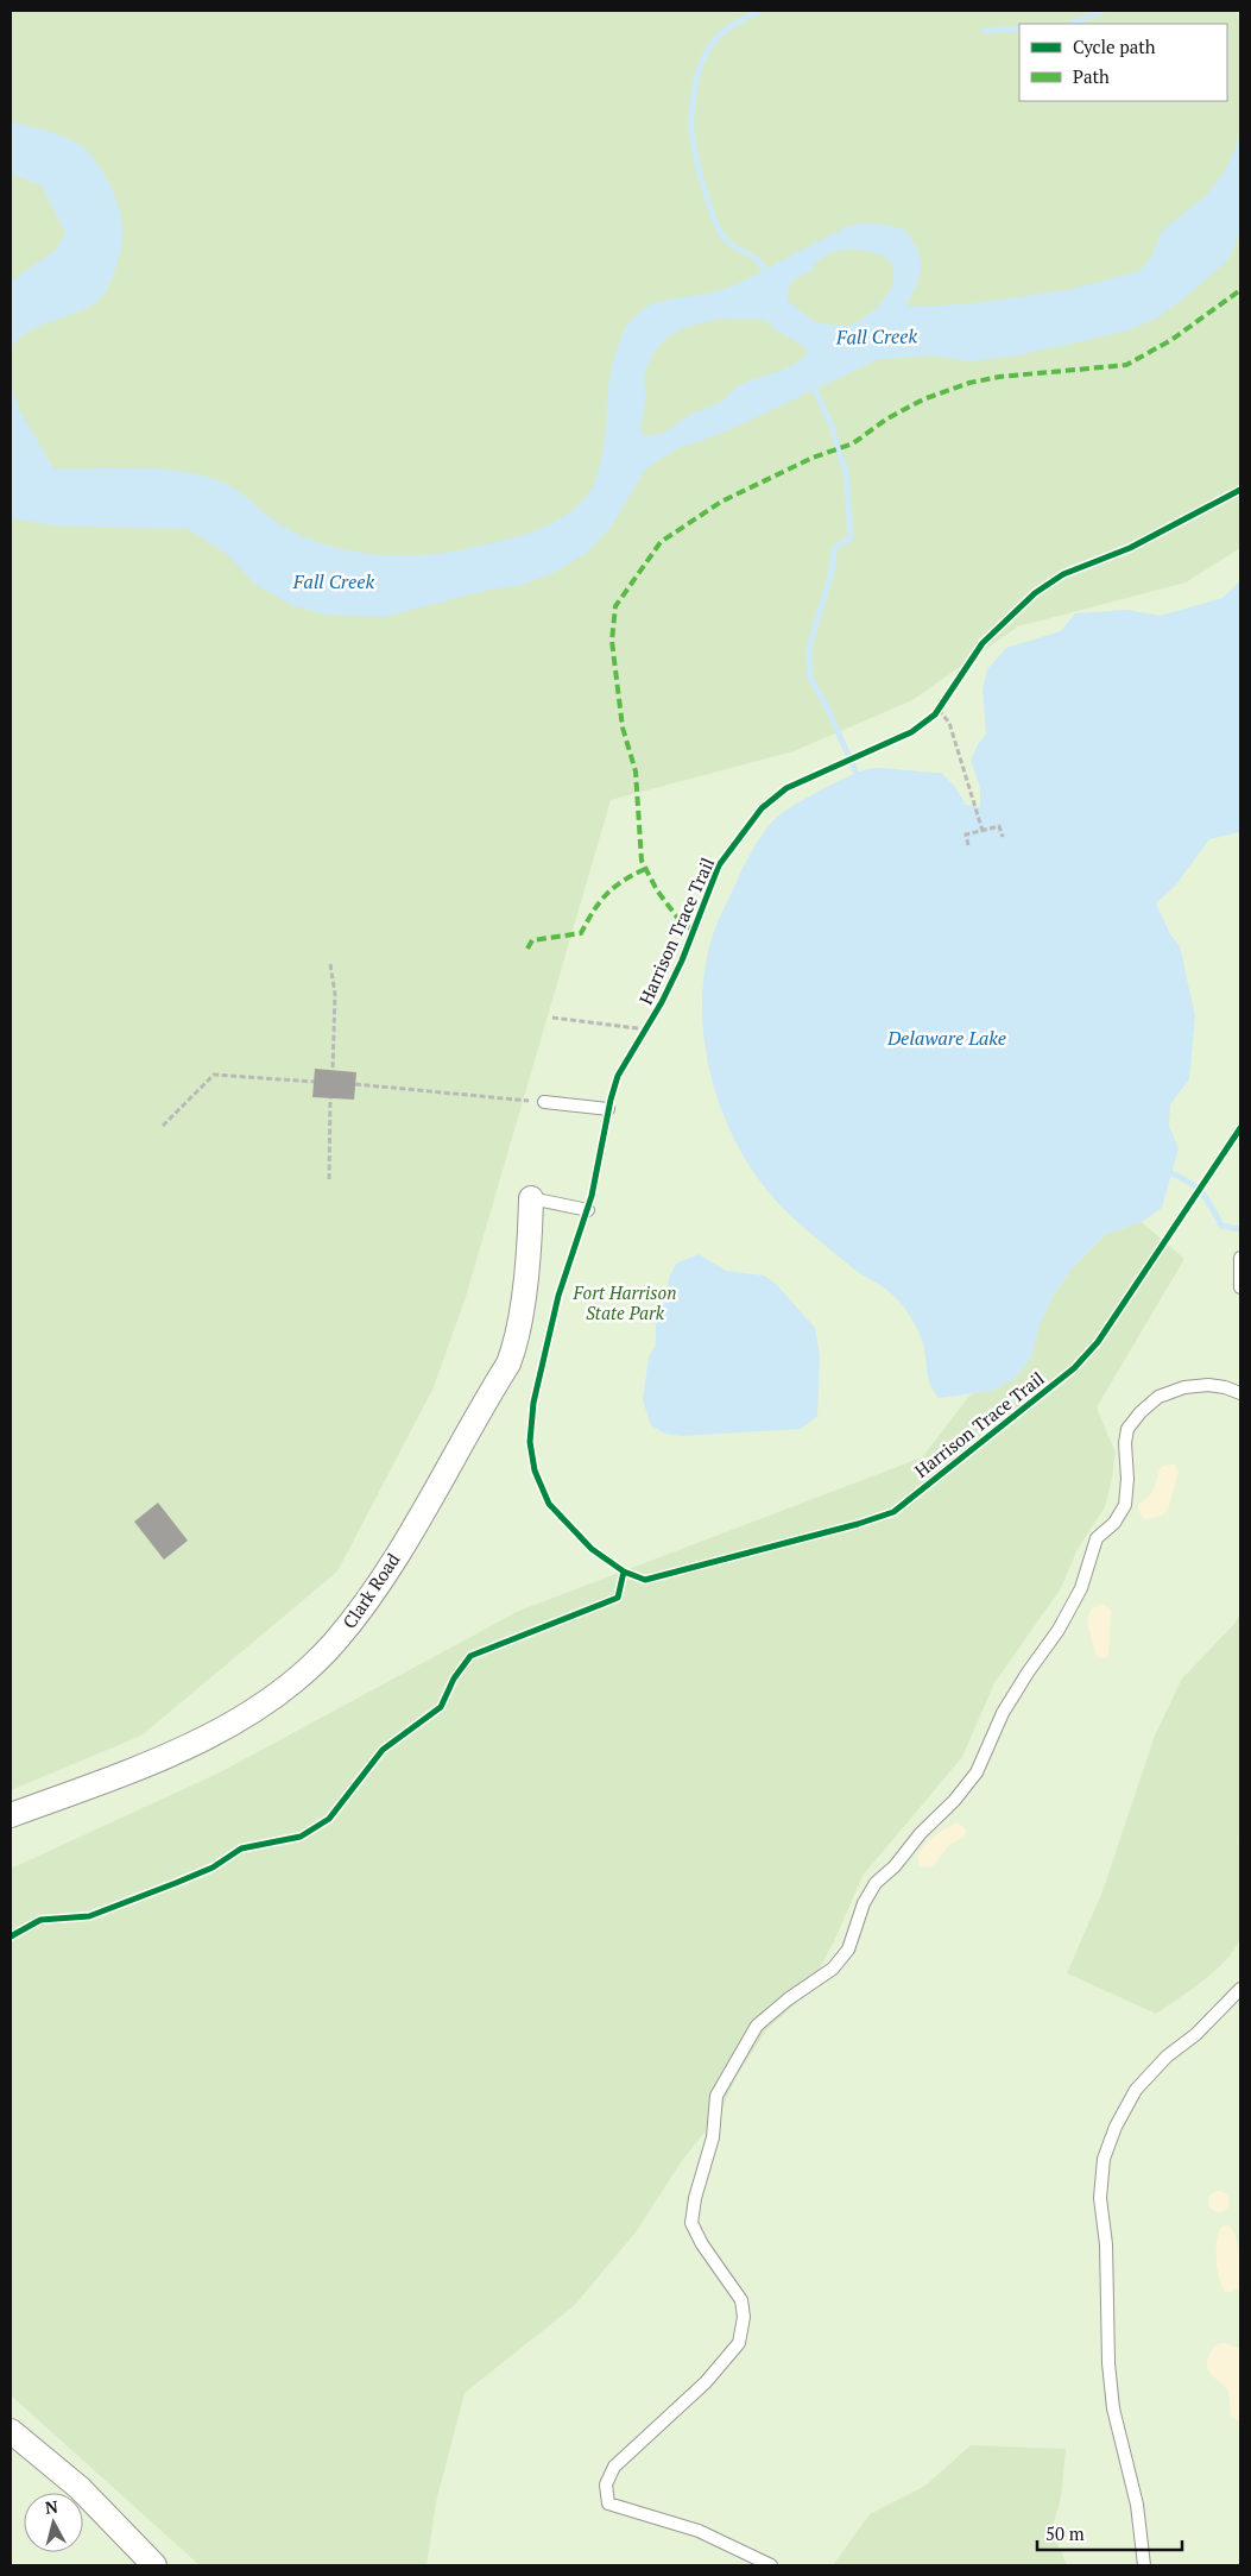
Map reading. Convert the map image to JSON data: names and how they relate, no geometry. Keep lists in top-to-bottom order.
{
  "streets": {
    "street": ["Clark Road"],
    "cycle path": ["Harrison Trace Trail"]
  },
  "water": ["Fall Creek", "Delaware Lake"],
  "parks": ["Fort Harrison State Park"],
  "legend": ["Cycle path", "Path"],
  "scale_bar": "50 m",
  "north": "top"
}
